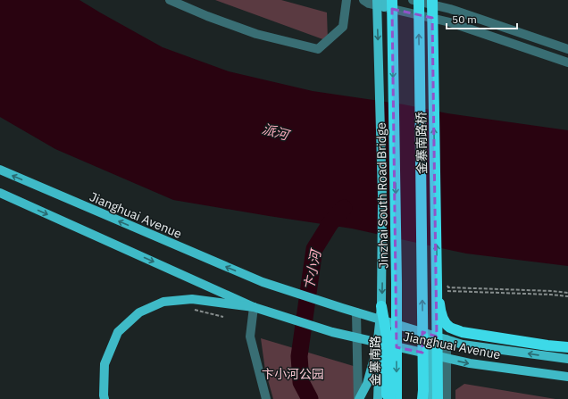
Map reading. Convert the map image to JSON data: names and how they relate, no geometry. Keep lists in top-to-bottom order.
{
  "streets": {
    "highway": ["金寨南路桥", "Jinzhai South Road Bridge"],
    "main road": ["Jianghuai Avenue", "金寨南路"]
  },
  "crossings": [
    ["Jianghuai Avenue", "金寨南路"]
  ],
  "water": ["派河", "卞小河"],
  "parks": ["卞小河公园"],
  "scale_bar": "50 m"
}
